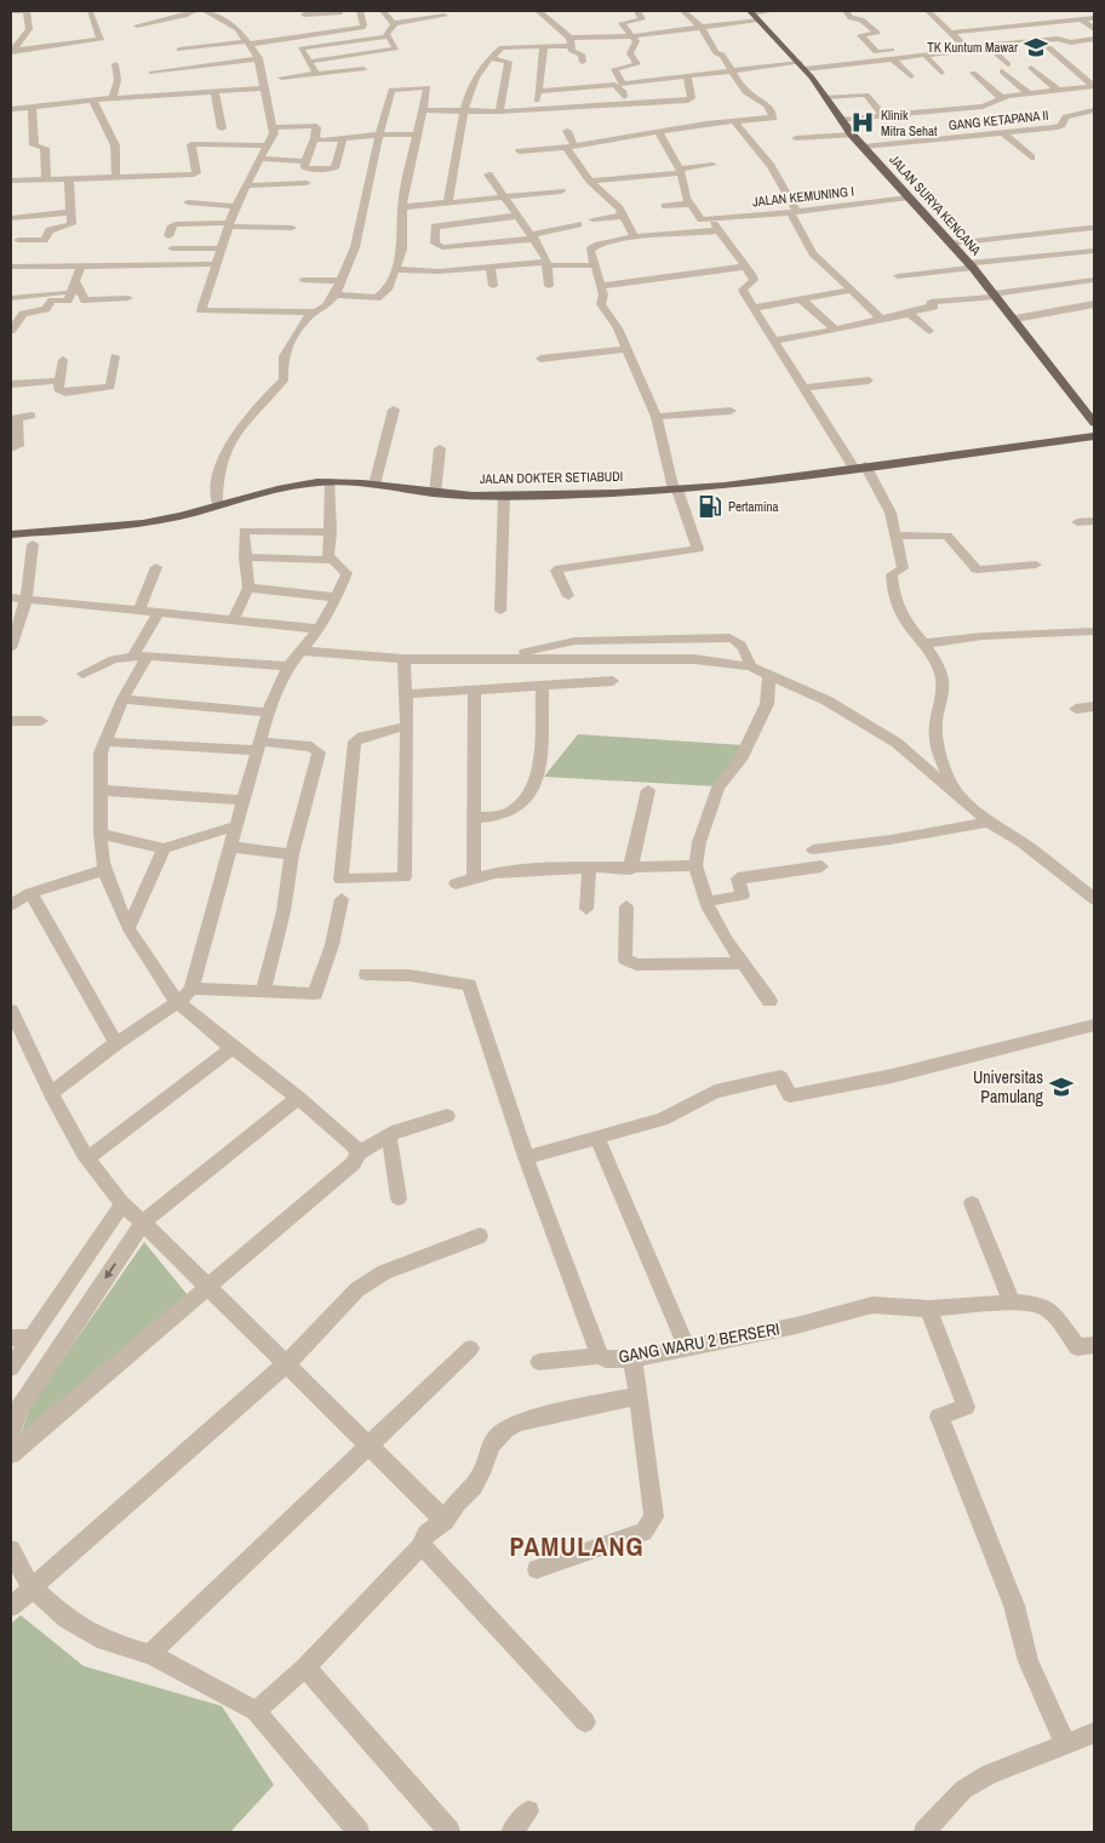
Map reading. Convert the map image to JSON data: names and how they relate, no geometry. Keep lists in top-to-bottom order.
{
  "streets": {
    "main road": ["JALAN SURYA KENCANA", "JALAN DOKTER SETIABUDI"],
    "street": ["GANG KETAPANA II", "JALAN KEMUNING I", "GANG WARU 2 BERSERI"]
  },
  "crossings": [
    ["GANG KETAPANA II", "JALAN SURYA KENCANA"],
    ["JALAN KEMUNING I", "JALAN SURYA KENCANA"]
  ],
  "districts": ["PAMULANG"],
  "places": {
    "school or university": ["TK Kuntum Mawar", "Universitas Pamulang"],
    "hospital": ["Klinik Mitra Sehat"],
    "fuel station": ["Pertamina"]
  }
}
